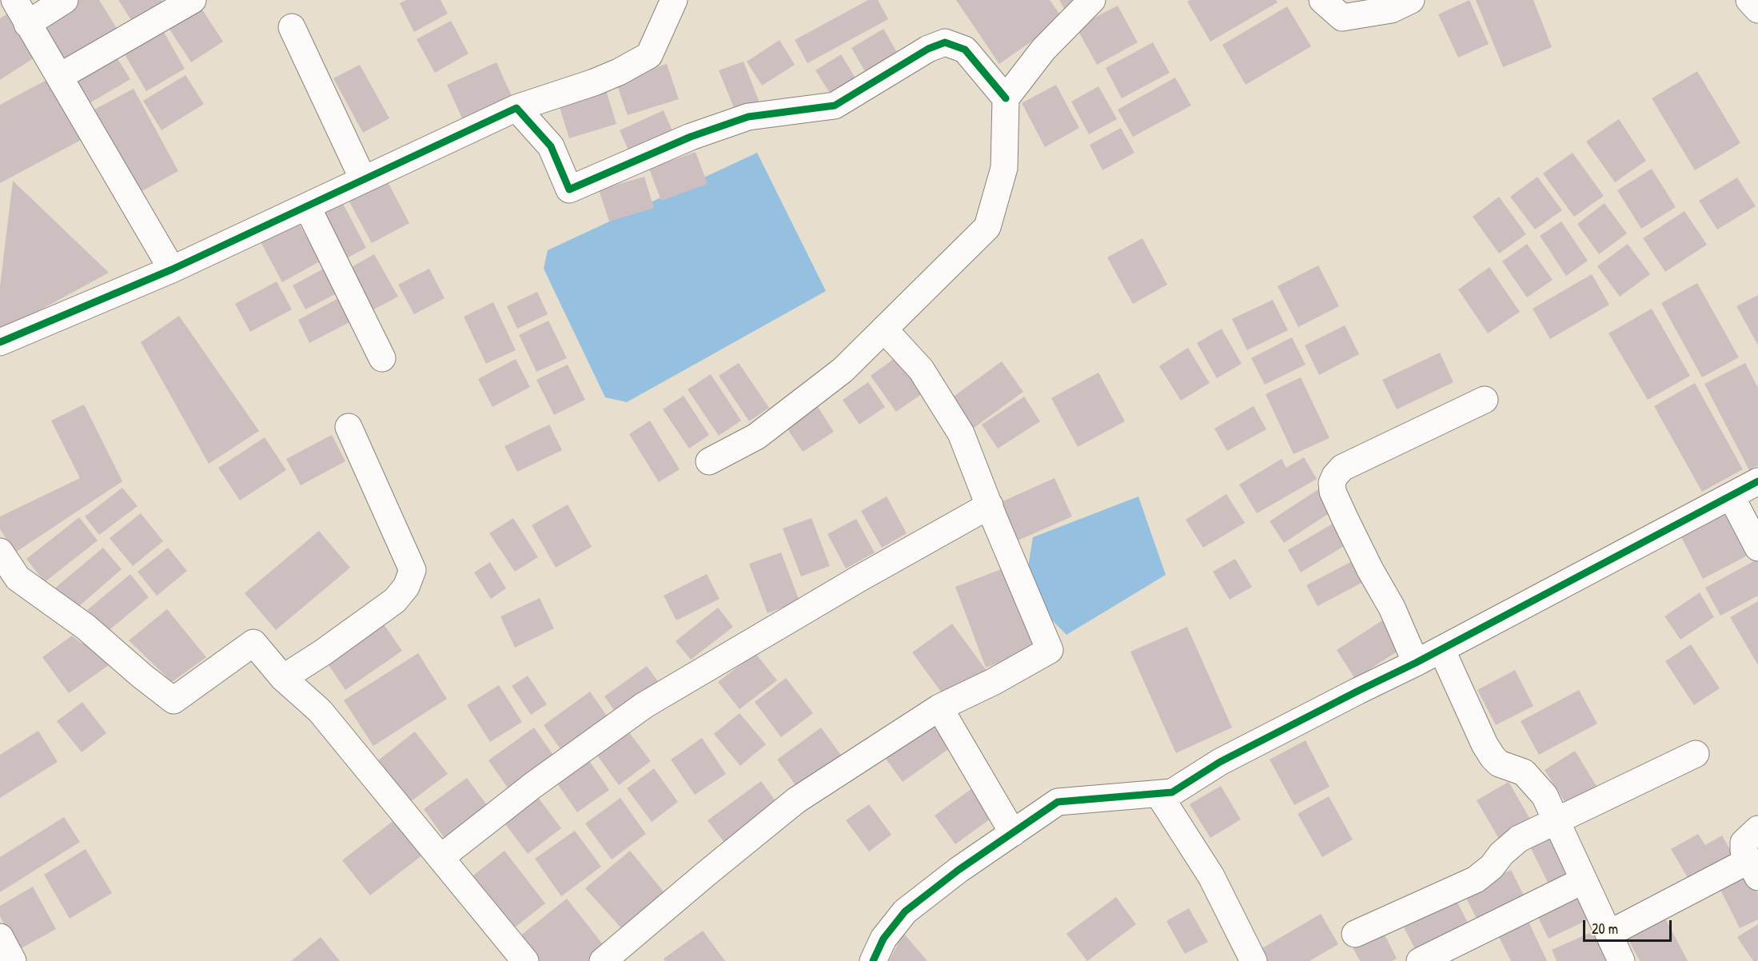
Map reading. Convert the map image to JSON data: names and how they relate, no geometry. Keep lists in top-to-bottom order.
{
  "scale_bar": "20 m"
}
